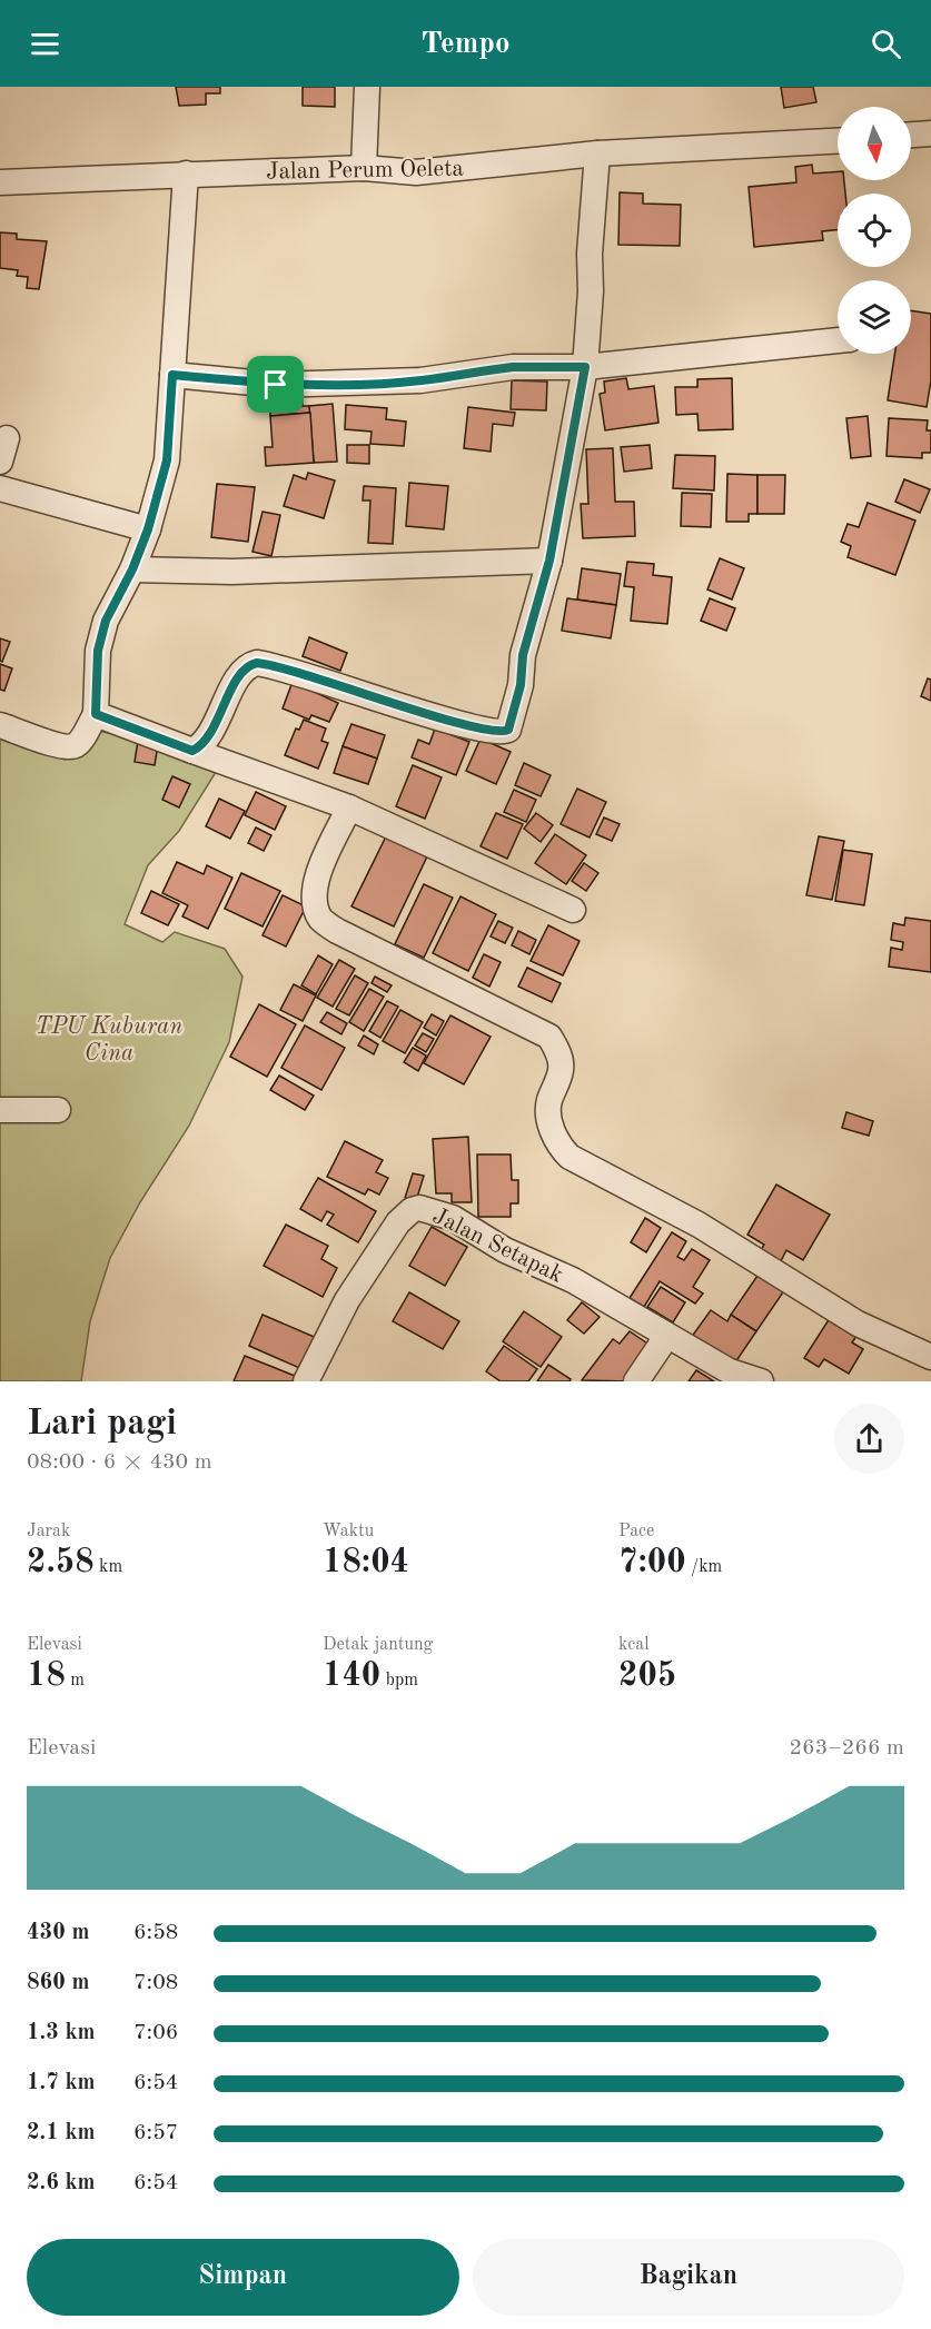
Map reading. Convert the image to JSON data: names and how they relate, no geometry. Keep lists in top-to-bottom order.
{
  "streets": {
    "street": ["Jalan Perum Oeleta", "Jalan Setapak"]
  },
  "parks": ["TPU Kuburan Cina"],
  "north": "bottom",
  "page": {
    "header": "Tempo",
    "heading": ["Lari pagi", "08:00 · 6 × 430 m"],
    "stats": [
      ["Jarak", "2.58 km"],
      ["Waktu", "18:04"],
      ["Pace", "7:00 /km"],
      ["Elevasi", "18 m"],
      ["Detak jantung", "140 bpm"],
      ["kcal", "205"]
    ],
    "chart": ["Elevasi", "263–266 m"],
    "list": [
      {
        "name": "430 m",
        "note": "6:58"
      },
      {
        "name": "860 m",
        "note": "7:08"
      },
      {
        "name": "1.3 km",
        "note": "7:06"
      },
      {
        "name": "1.7 km",
        "note": "6:54"
      },
      {
        "name": "2.1 km",
        "note": "6:57"
      },
      {
        "name": "2.6 km",
        "note": "6:54"
      }
    ],
    "buttons": ["Simpan", "Bagikan"]
  }
}
